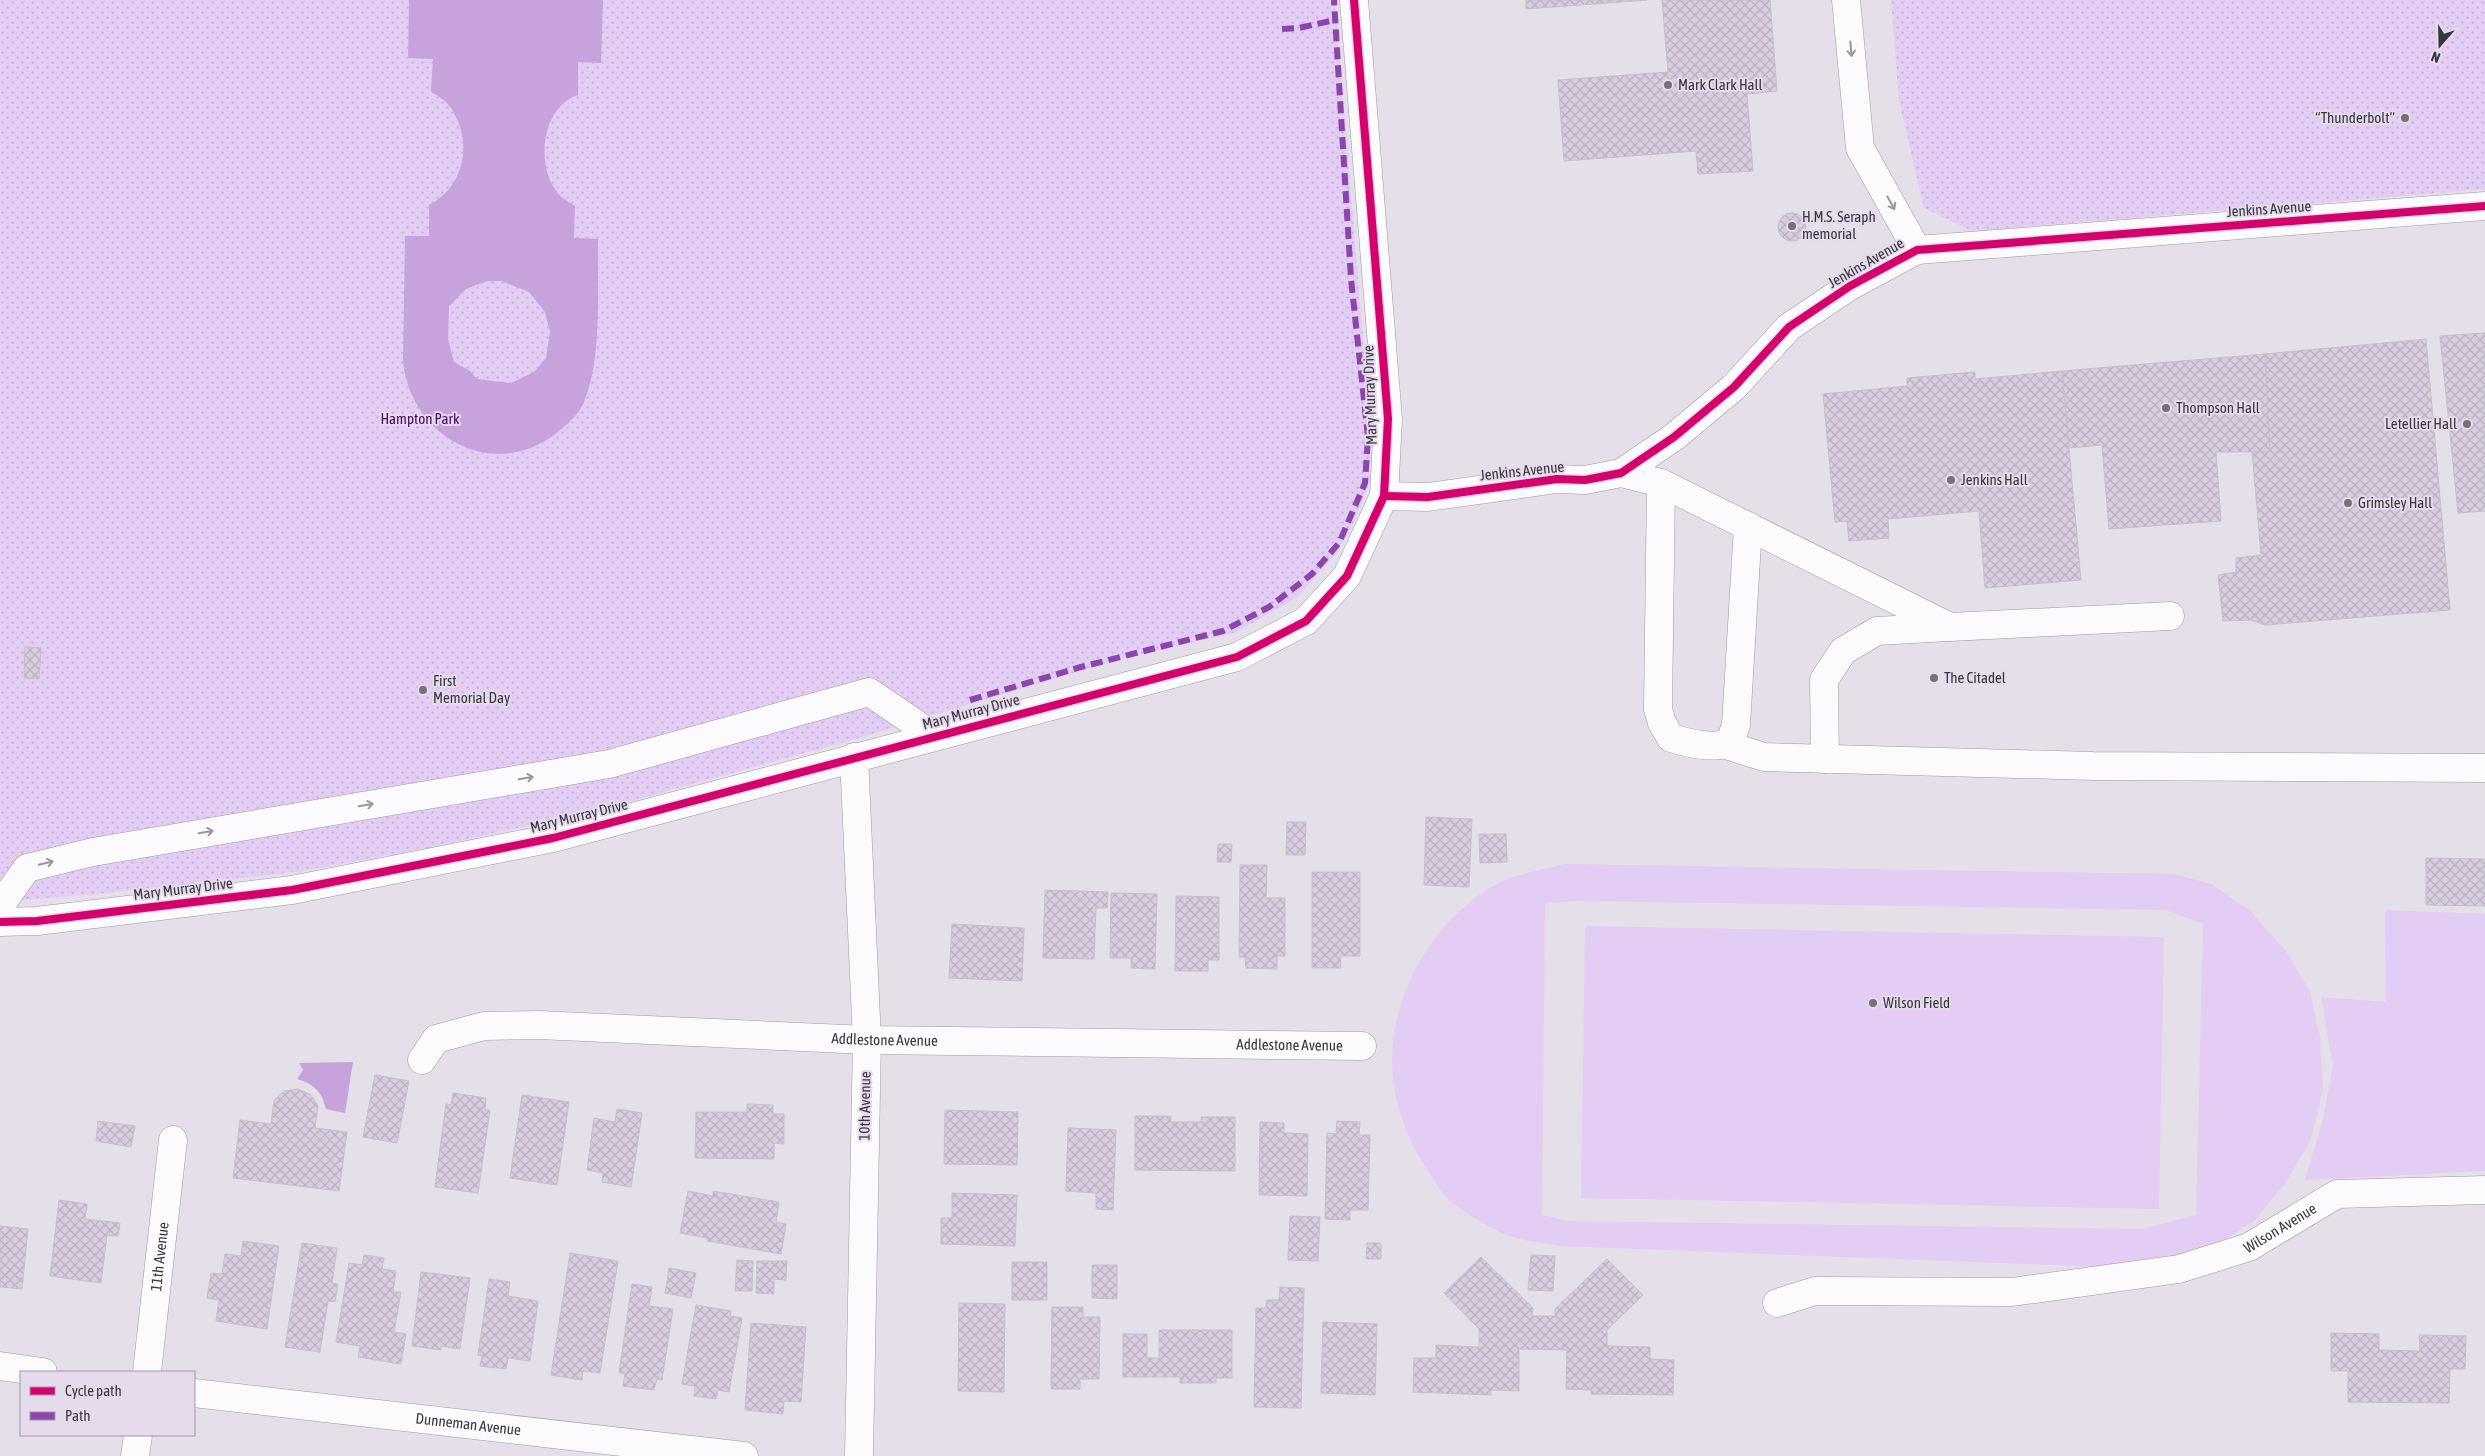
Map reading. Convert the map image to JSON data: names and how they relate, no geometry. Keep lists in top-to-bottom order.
{
  "streets": {
    "street": [
      "Jenkins Avenue",
      "Mary Murray Drive",
      "Addlestone Avenue",
      "10th Avenue",
      "Wilson Avenue",
      "11th Avenue",
      "Dunneman Avenue"
    ]
  },
  "crossings": [
    ["Jenkins Avenue", "Mary Murray Drive"],
    ["Mary Murray Drive", "10th Avenue"],
    ["Addlestone Avenue", "10th Avenue"]
  ],
  "parks": ["Hampton Park"],
  "places": [
    "Mark Clark Hall",
    "“Thunderbolt”",
    "H.M.S. Seraph memorial",
    "Thompson Hall",
    "Letellier Hall",
    "Jenkins Hall",
    "Grimsley Hall",
    "The Citadel",
    "First Memorial Day",
    "Wilson Field"
  ],
  "legend": ["Cycle path", "Path"],
  "north": "bottom"
}
